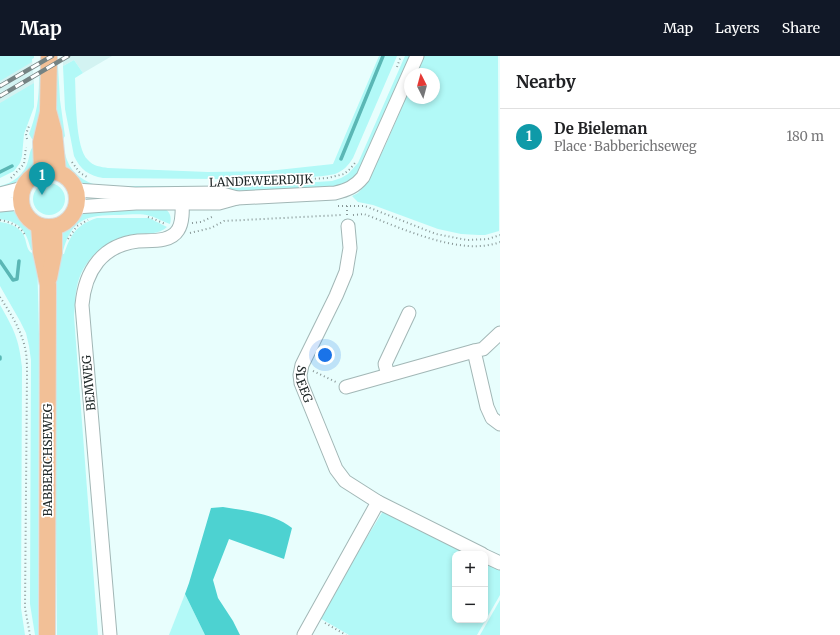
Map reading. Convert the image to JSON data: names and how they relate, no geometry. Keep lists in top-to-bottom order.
{
  "streets": {
    "main road": ["BABBERICHSEWEG"],
    "street": ["LANDEWEERDIJK", "BEMWEG", "SLEEG"]
  },
  "crossings": [
    ["LANDEWEERDIJK", "BABBERICHSEWEG"]
  ],
  "north": "top",
  "page": {
    "header": "Map",
    "nav": ["Map", "Layers", "Share"],
    "heading": "Nearby",
    "list": [
      {
        "mark": "1",
        "name": "De Bieleman",
        "note": "Place · Babberichseweg",
        "value": "180 m"
      }
    ],
    "pins": "1",
    "map_buttons": ["+", "−"]
  }
}
